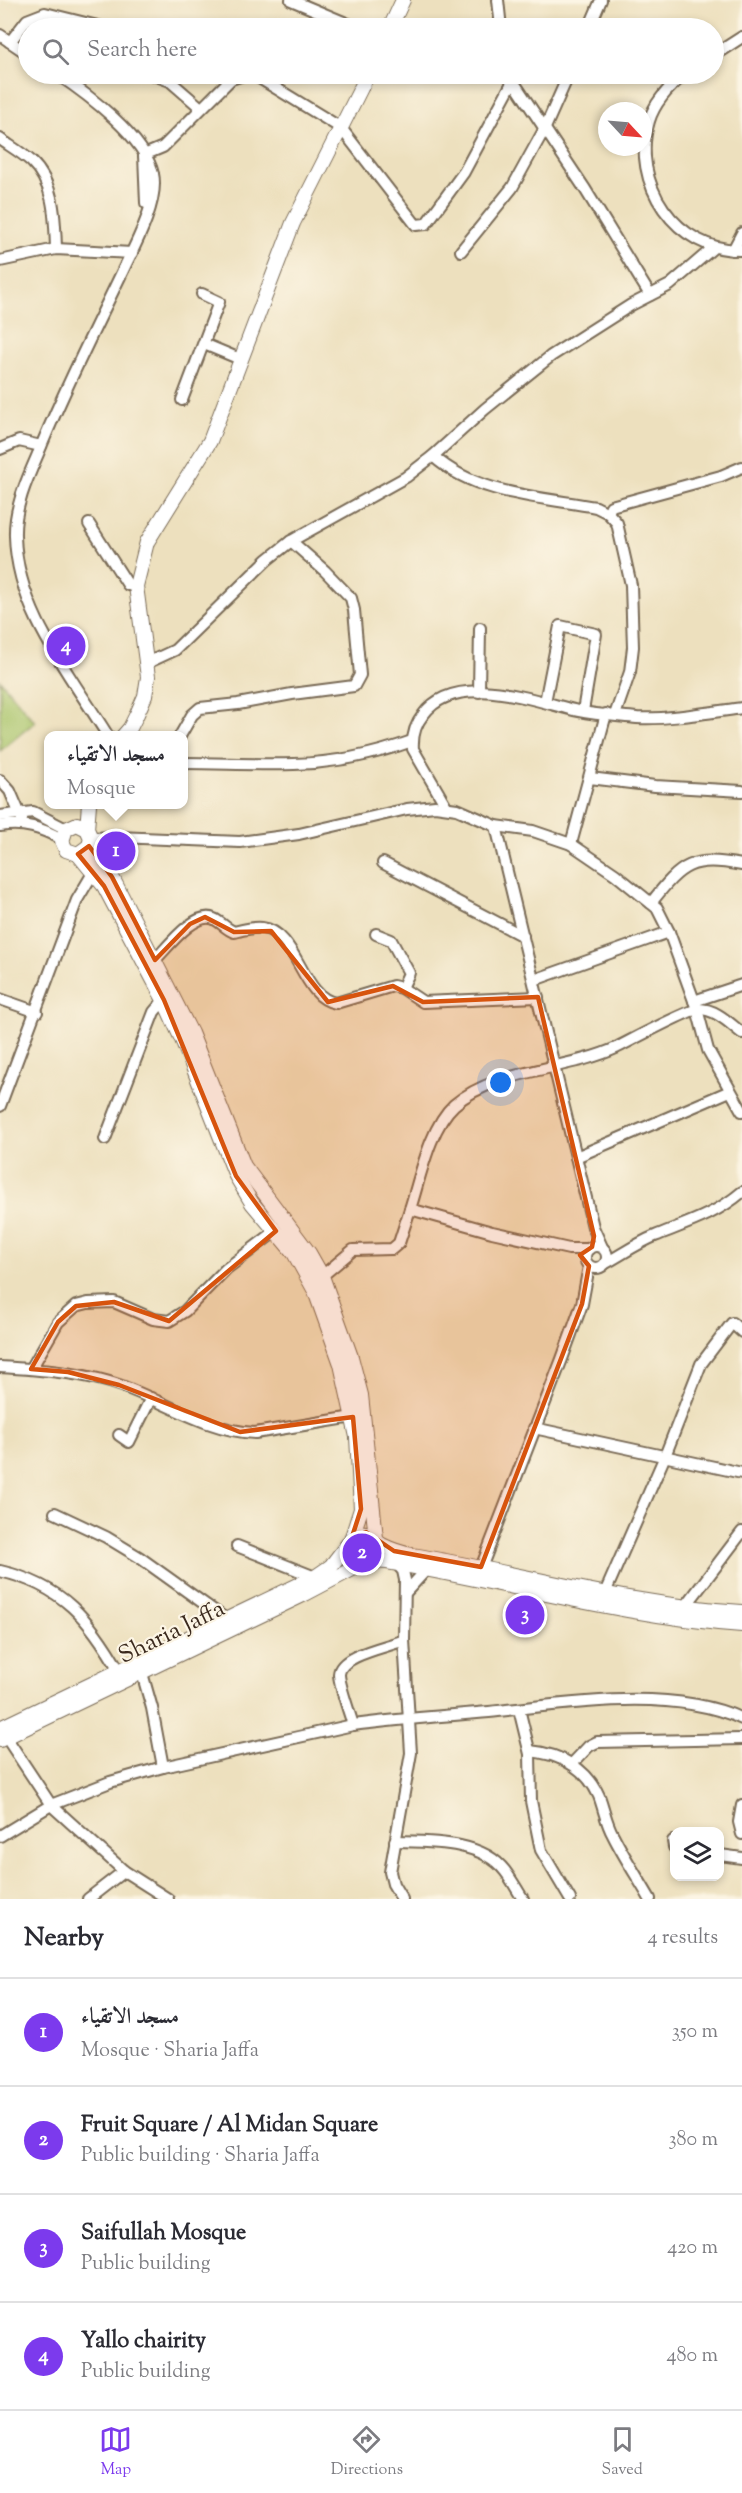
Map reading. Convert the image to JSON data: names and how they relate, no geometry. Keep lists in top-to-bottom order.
{
  "streets": {
    "main road": ["Sharia Jaffa"]
  },
  "north": "bottom right",
  "page": {
    "search": "Search here",
    "pins": [
      "4",
      "1",
      "2",
      "3"
    ],
    "popup": ["مسجد الاتقياء", "Mosque"],
    "heading": ["Nearby", "4 results"],
    "list": [
      {
        "mark": "1",
        "name": "مسجد الاتقياء",
        "note": "Mosque · Sharia Jaffa",
        "value": "350 m"
      },
      {
        "mark": "2",
        "name": "Fruit Square / Al Midan Square",
        "note": "Public building · Sharia Jaffa",
        "value": "380 m"
      },
      {
        "mark": "3",
        "name": "Saifullah Mosque",
        "note": "Public building",
        "value": "420 m"
      },
      {
        "mark": "4",
        "name": "Yallo chairity",
        "note": "Public building",
        "value": "480 m"
      }
    ],
    "nav": ["Map", "Directions", "Saved"]
  }
}
